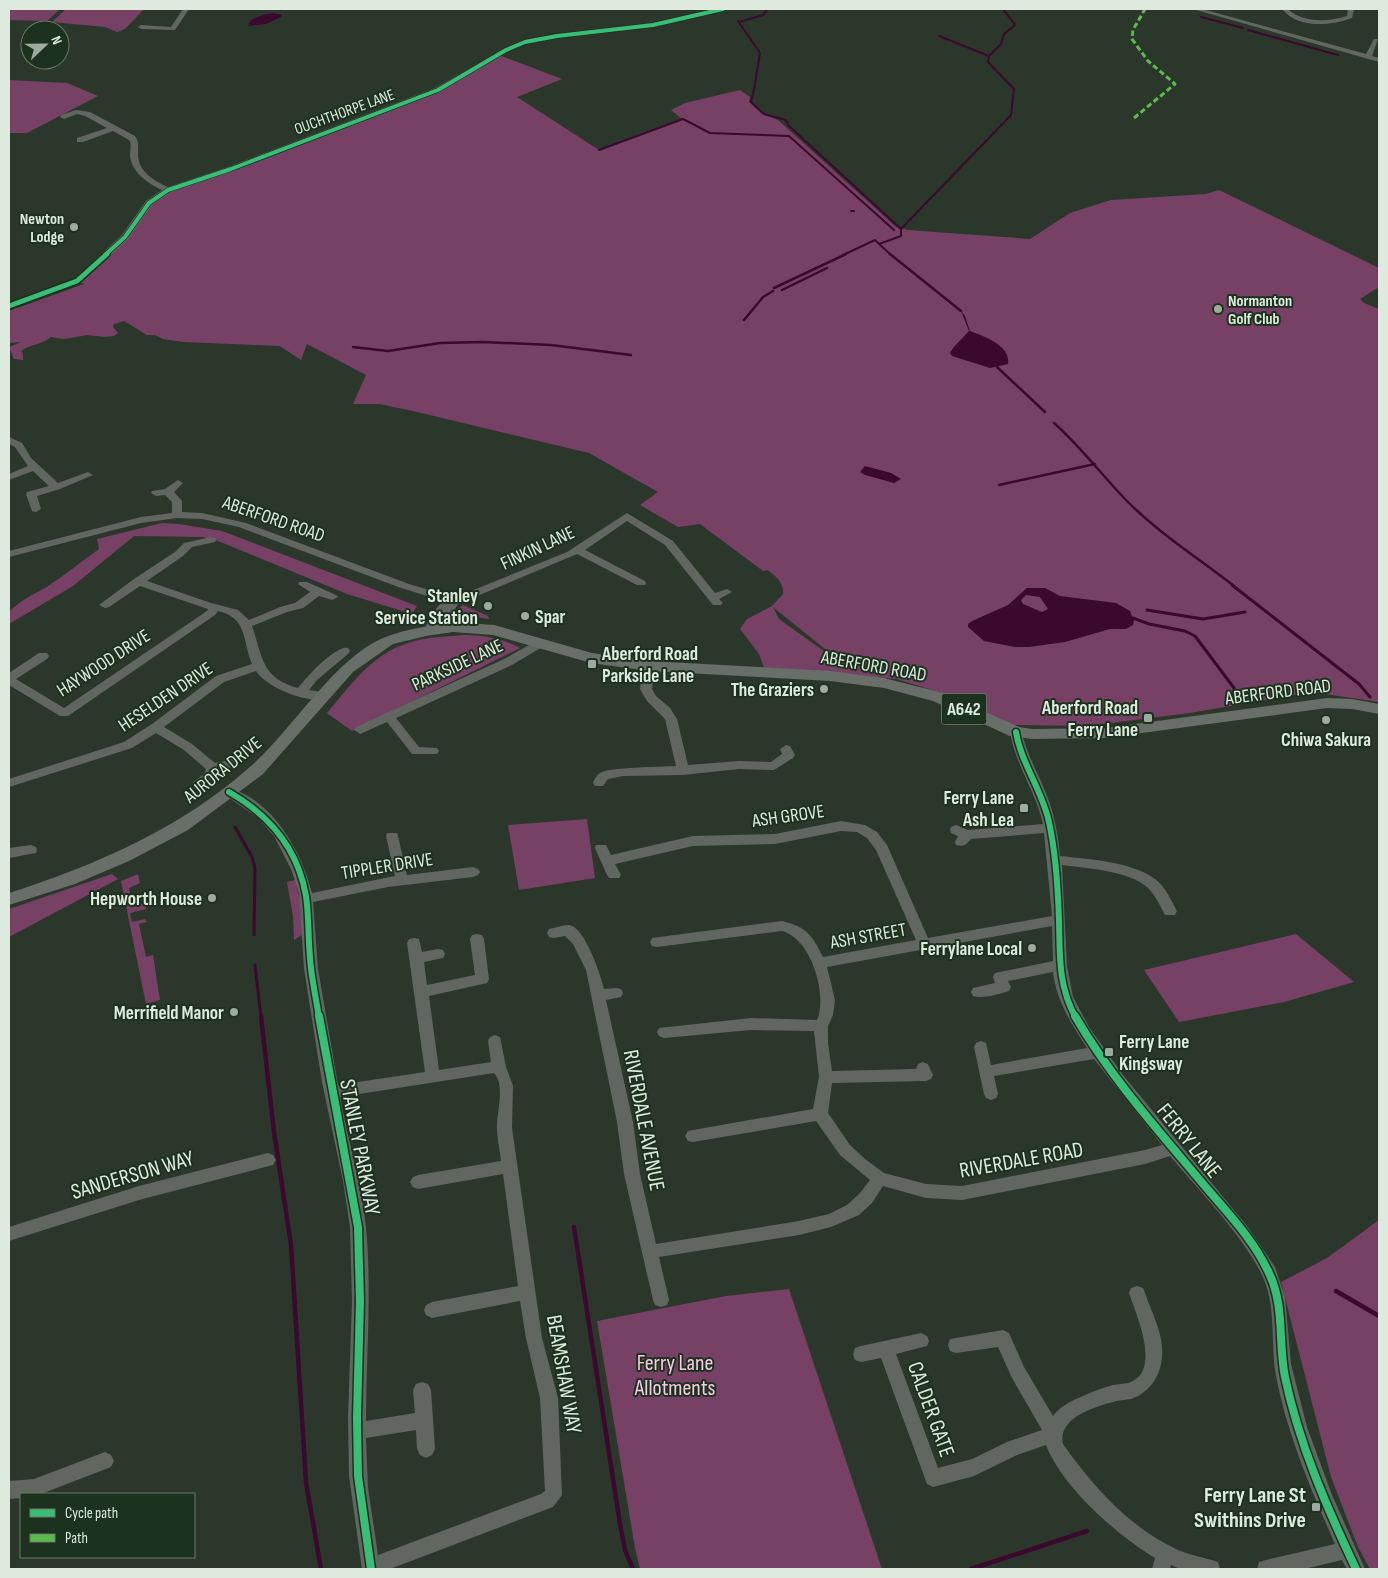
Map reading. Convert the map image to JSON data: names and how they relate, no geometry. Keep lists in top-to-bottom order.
{
  "streets": {
    "main road": ["ABERFORD ROAD", "A642", "AURORA DRIVE"],
    "street": [
      "OUCHTHORPE LANE",
      "FINKIN LANE",
      "HAYWOOD DRIVE",
      "PARKSIDE LANE",
      "HESELDEN DRIVE",
      "ASH GROVE",
      "TIPPLER DRIVE",
      "ASH STREET",
      "RIVERDALE AVENUE",
      "FERRY LANE",
      "STANLEY PARKWAY",
      "RIVERDALE ROAD",
      "SANDERSON WAY",
      "BEAMSHAW WAY",
      "CALDER GATE"
    ]
  },
  "crossings": [
    ["ABERFORD ROAD", "FINKIN LANE"],
    ["ABERFORD ROAD", "PARKSIDE LANE"],
    ["ABERFORD ROAD", "AURORA DRIVE"],
    ["ABERFORD ROAD", "FERRY LANE"],
    ["AURORA DRIVE", "STANLEY PARKWAY"],
    ["ASH GROVE", "ASH STREET"],
    ["TIPPLER DRIVE", "STANLEY PARKWAY"],
    ["ASH STREET", "FERRY LANE"],
    ["FERRY LANE", "RIVERDALE ROAD"],
    ["STANLEY PARKWAY", "BEAMSHAW WAY"]
  ],
  "parks": ["Ferry Lane Allotments"],
  "places": {
    "other": [
      "Newton Lodge",
      "Normanton Golf Club",
      "Stanley Service Station",
      "Spar",
      "The Graziers",
      "Chiwa Sakura",
      "Hepworth House",
      "Ferrylane Local",
      "Merrifield Manor"
    ],
    "transit": [
      "Aberford Road Parkside Lane",
      "Aberford Road Ferry Lane",
      "Ferry Lane Ash Lea",
      "Ferry Lane Kingsway",
      "Ferry Lane St Swithins Drive"
    ]
  },
  "legend": ["Cycle path", "Path"],
  "north": "right"
}
